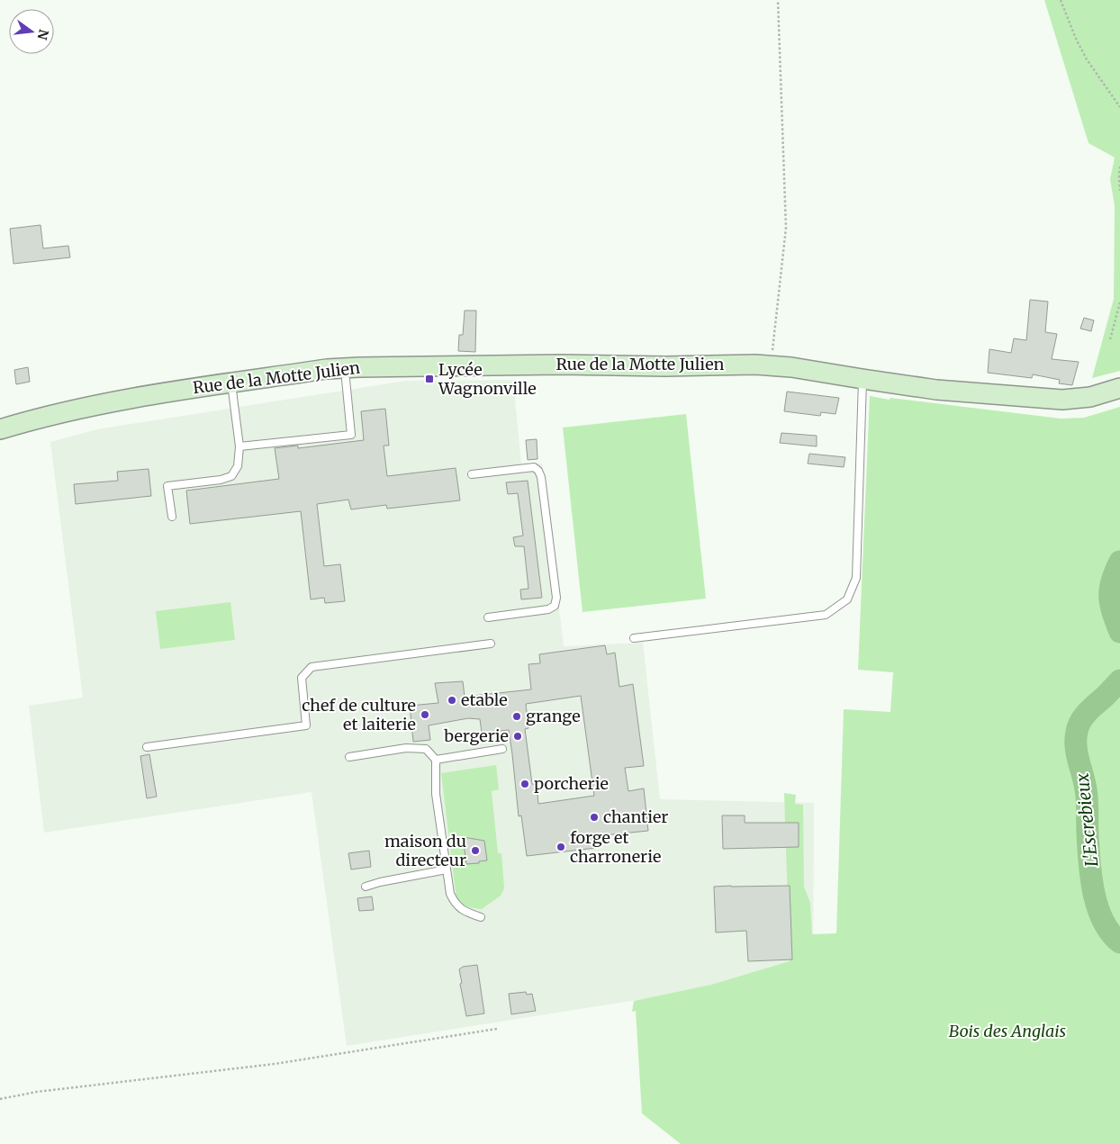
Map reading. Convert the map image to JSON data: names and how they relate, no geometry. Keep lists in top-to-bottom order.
{
  "streets": {
    "street": ["Rue de la Motte Julien"]
  },
  "water": ["L'Escrebieux"],
  "parks": ["Bois des Anglais"],
  "places": {
    "transit": ["Lycée Wagnonville"],
    "other": [
      "etable",
      "chef de culture et laiterie",
      "grange",
      "bergerie",
      "porcherie",
      "chantier",
      "forge et charronerie",
      "maison du directeur"
    ]
  },
  "north": "right"
}
